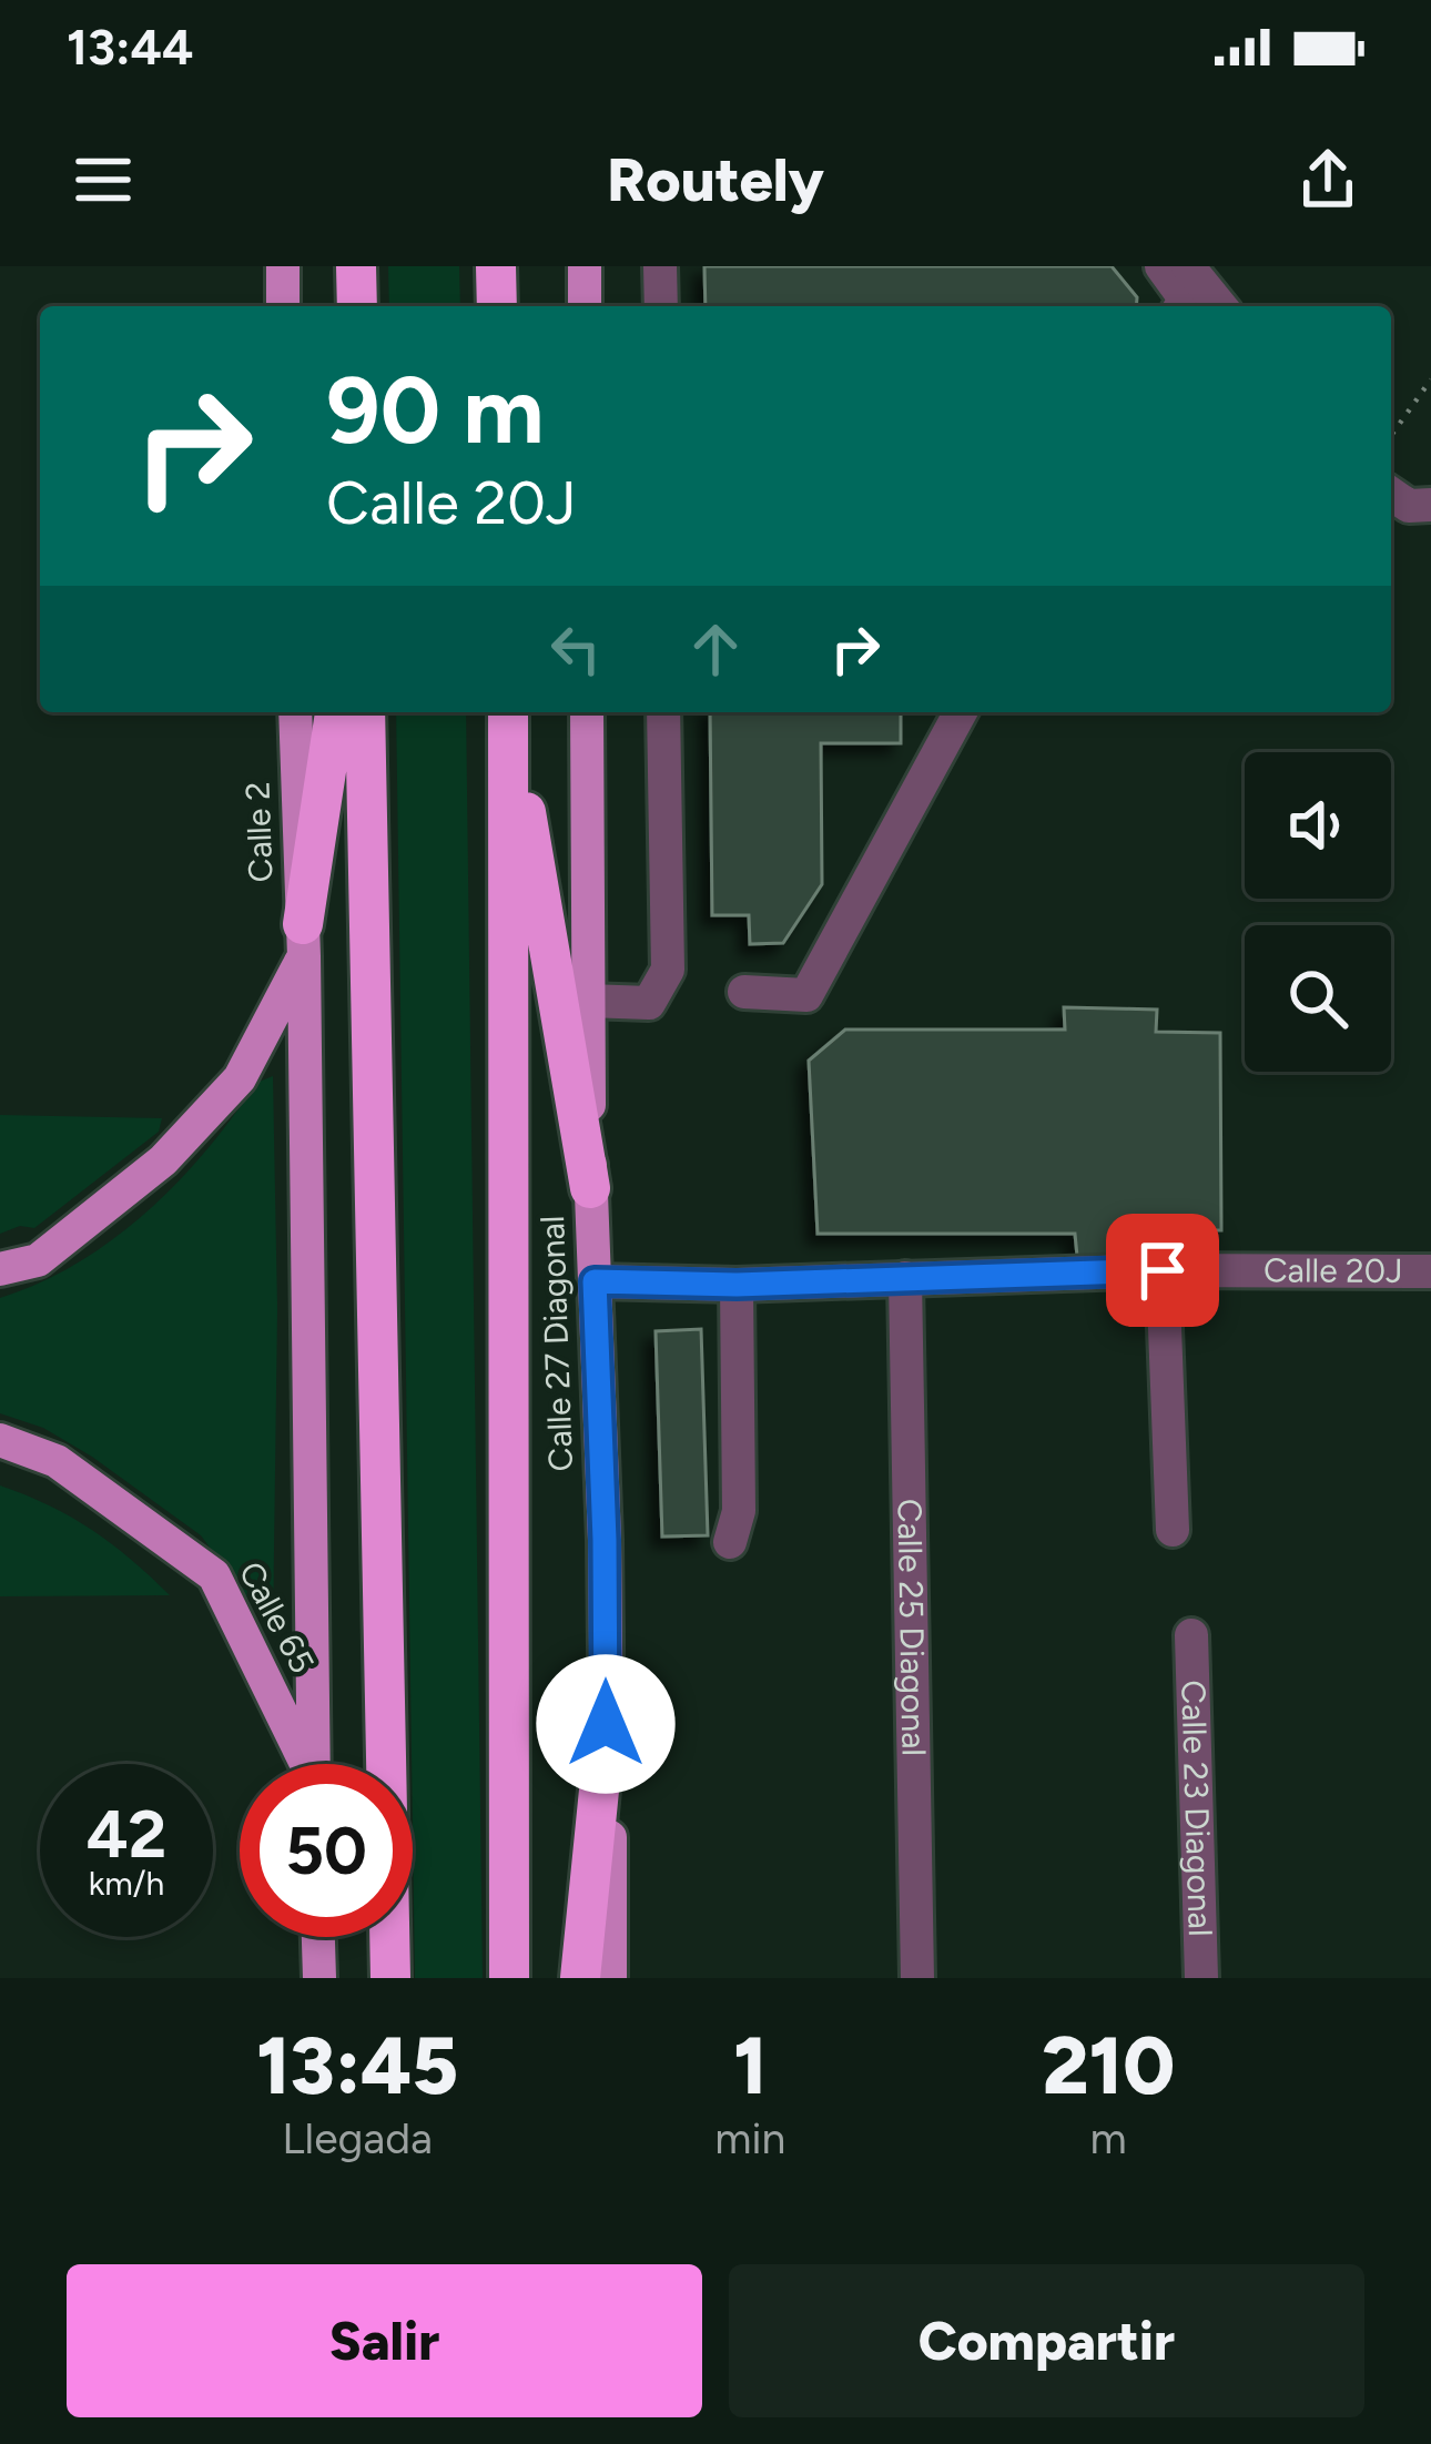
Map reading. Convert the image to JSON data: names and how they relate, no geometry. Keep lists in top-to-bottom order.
{
  "streets": {
    "main road": ["Calle 2", "Calle 27 Diagonal", "Calle 65"],
    "street": ["Calle 20J", "Calle 25 Diagonal", "Calle 23 Diagonal"]
  },
  "crossings": [
    ["Calle 20J", "Calle 27 Diagonal"],
    ["Calle 20J", "Calle 25 Diagonal"]
  ],
  "page": {
    "status": "13:44",
    "header": "Routely",
    "turn": ["90 m", "Calle 20J"],
    "speed": "42 km/h",
    "limit": "50",
    "eta": [
      "13:45",
      "Llegada",
      "1",
      "min",
      "210",
      "m"
    ],
    "buttons": ["Salir", "Compartir"]
  }
}
